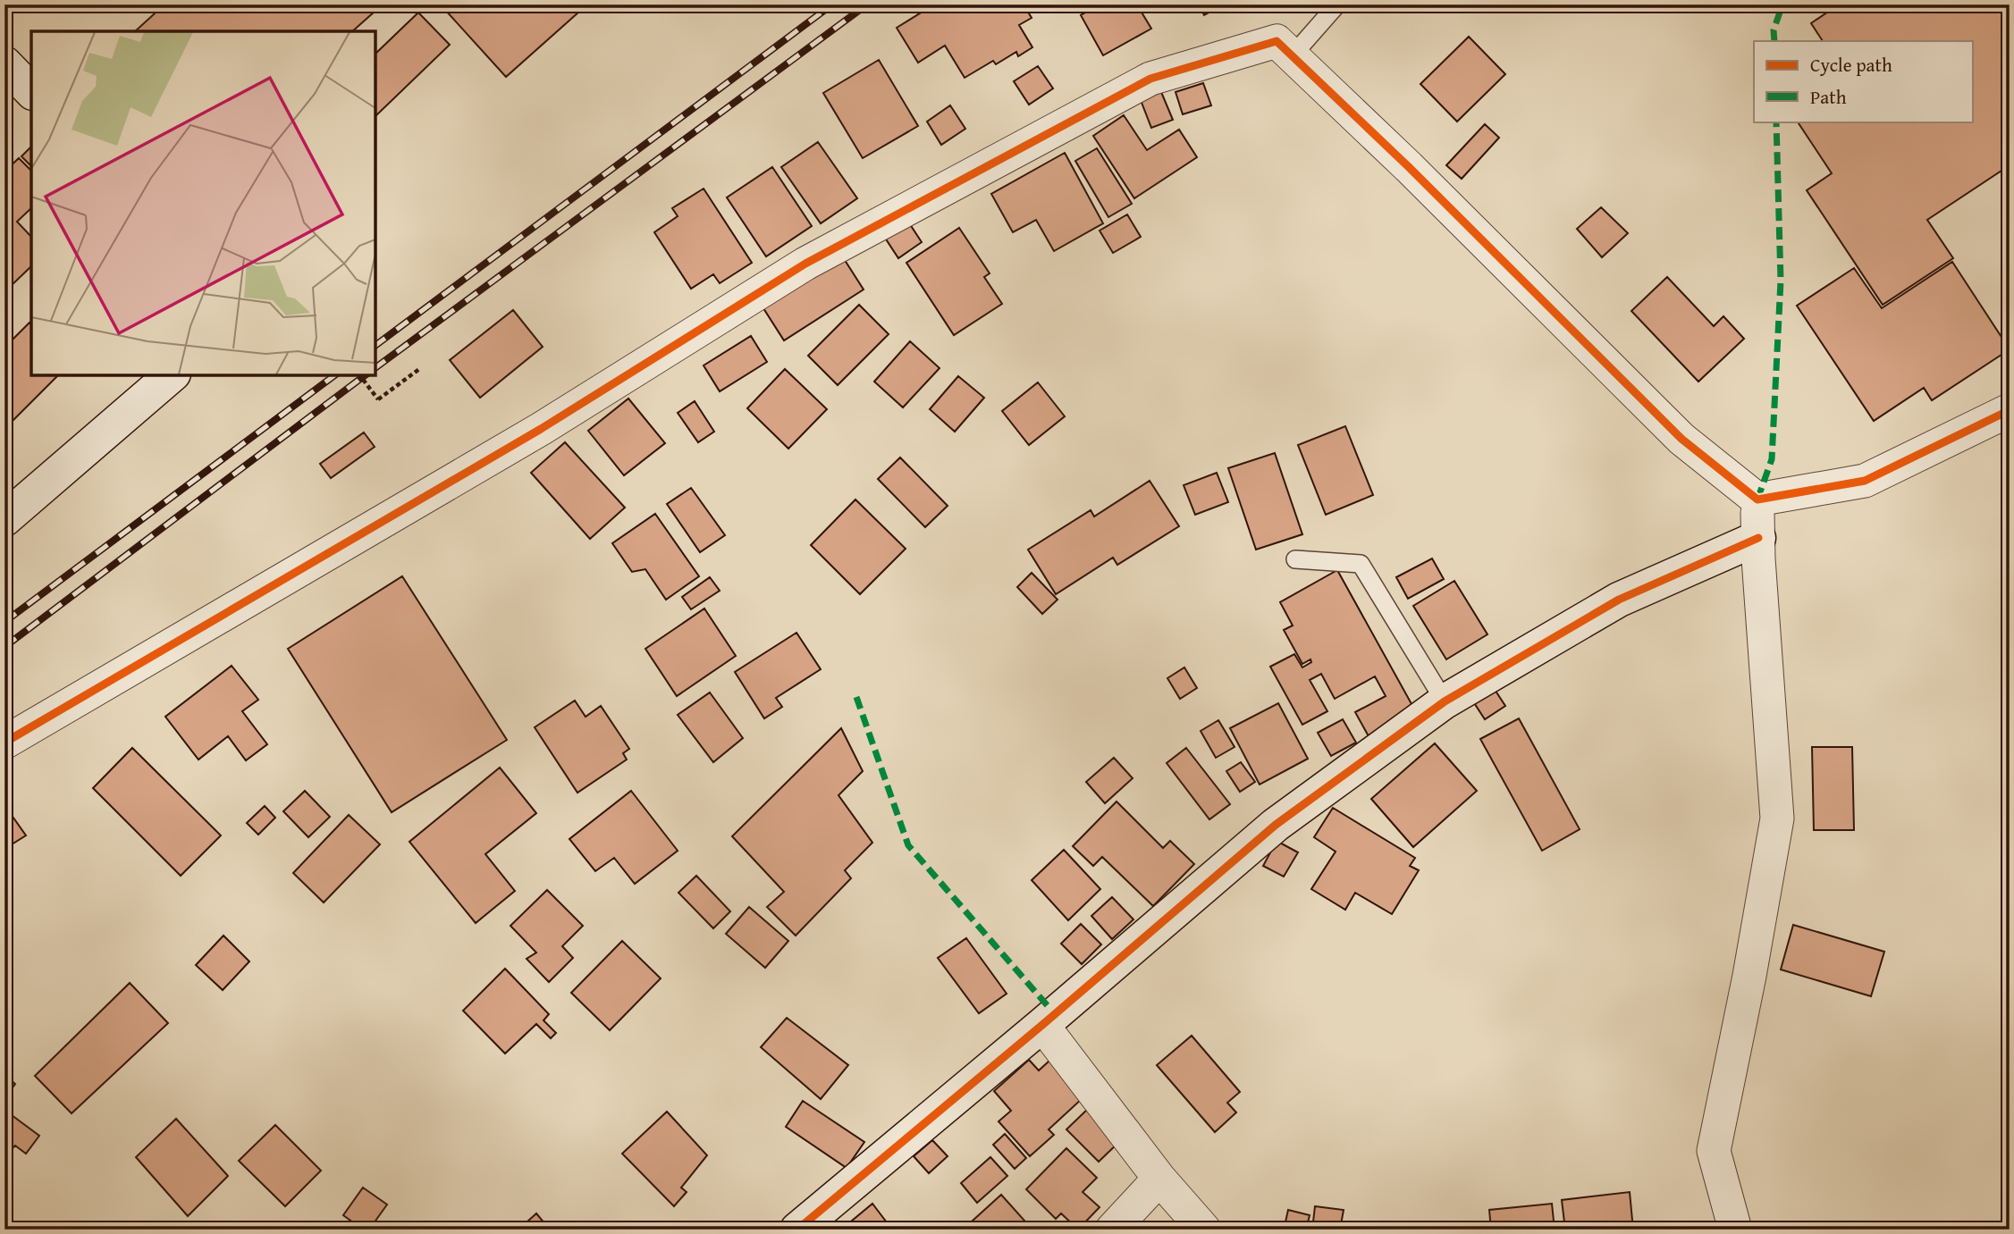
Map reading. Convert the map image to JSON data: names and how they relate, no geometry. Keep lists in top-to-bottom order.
{
  "legend": ["Cycle path", "Path"]
}
